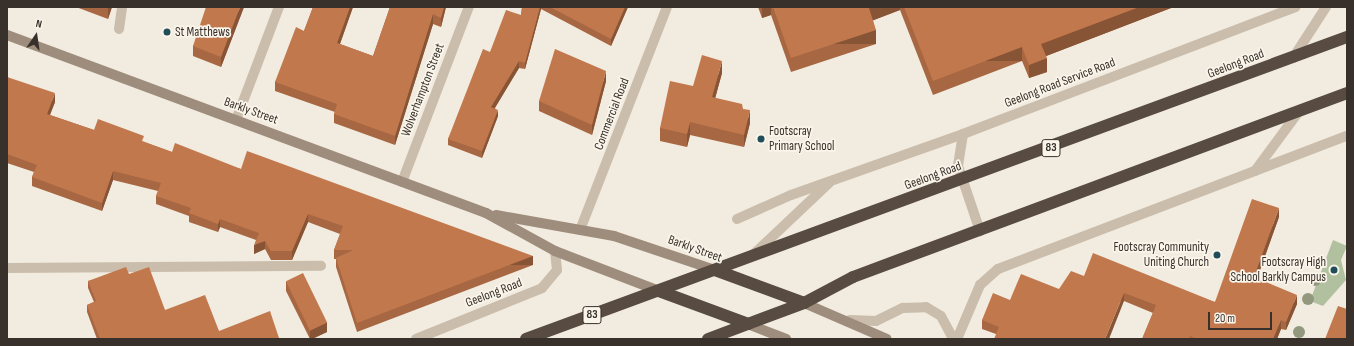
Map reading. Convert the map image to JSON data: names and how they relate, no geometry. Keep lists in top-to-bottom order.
{
  "streets": {
    "highway": ["Geelong Road", "Barkly Street", "83"],
    "street": ["Geelong Road Service Road", "Wolverhampton Street", "Commercial Road"]
  },
  "crossings": [
    ["Geelong Road", "Geelong Road Service Road"],
    ["Geelong Road", "Barkly Street"],
    ["Wolverhampton Street", "Barkly Street"],
    ["Barkly Street", "Commercial Road"]
  ],
  "places": [
    "St Matthews",
    "Footscray Primary School",
    "Footscray Community Uniting Church",
    "Footscray High School Barkly Campus"
  ],
  "scale_bar": "20 m",
  "north": "top"
}
